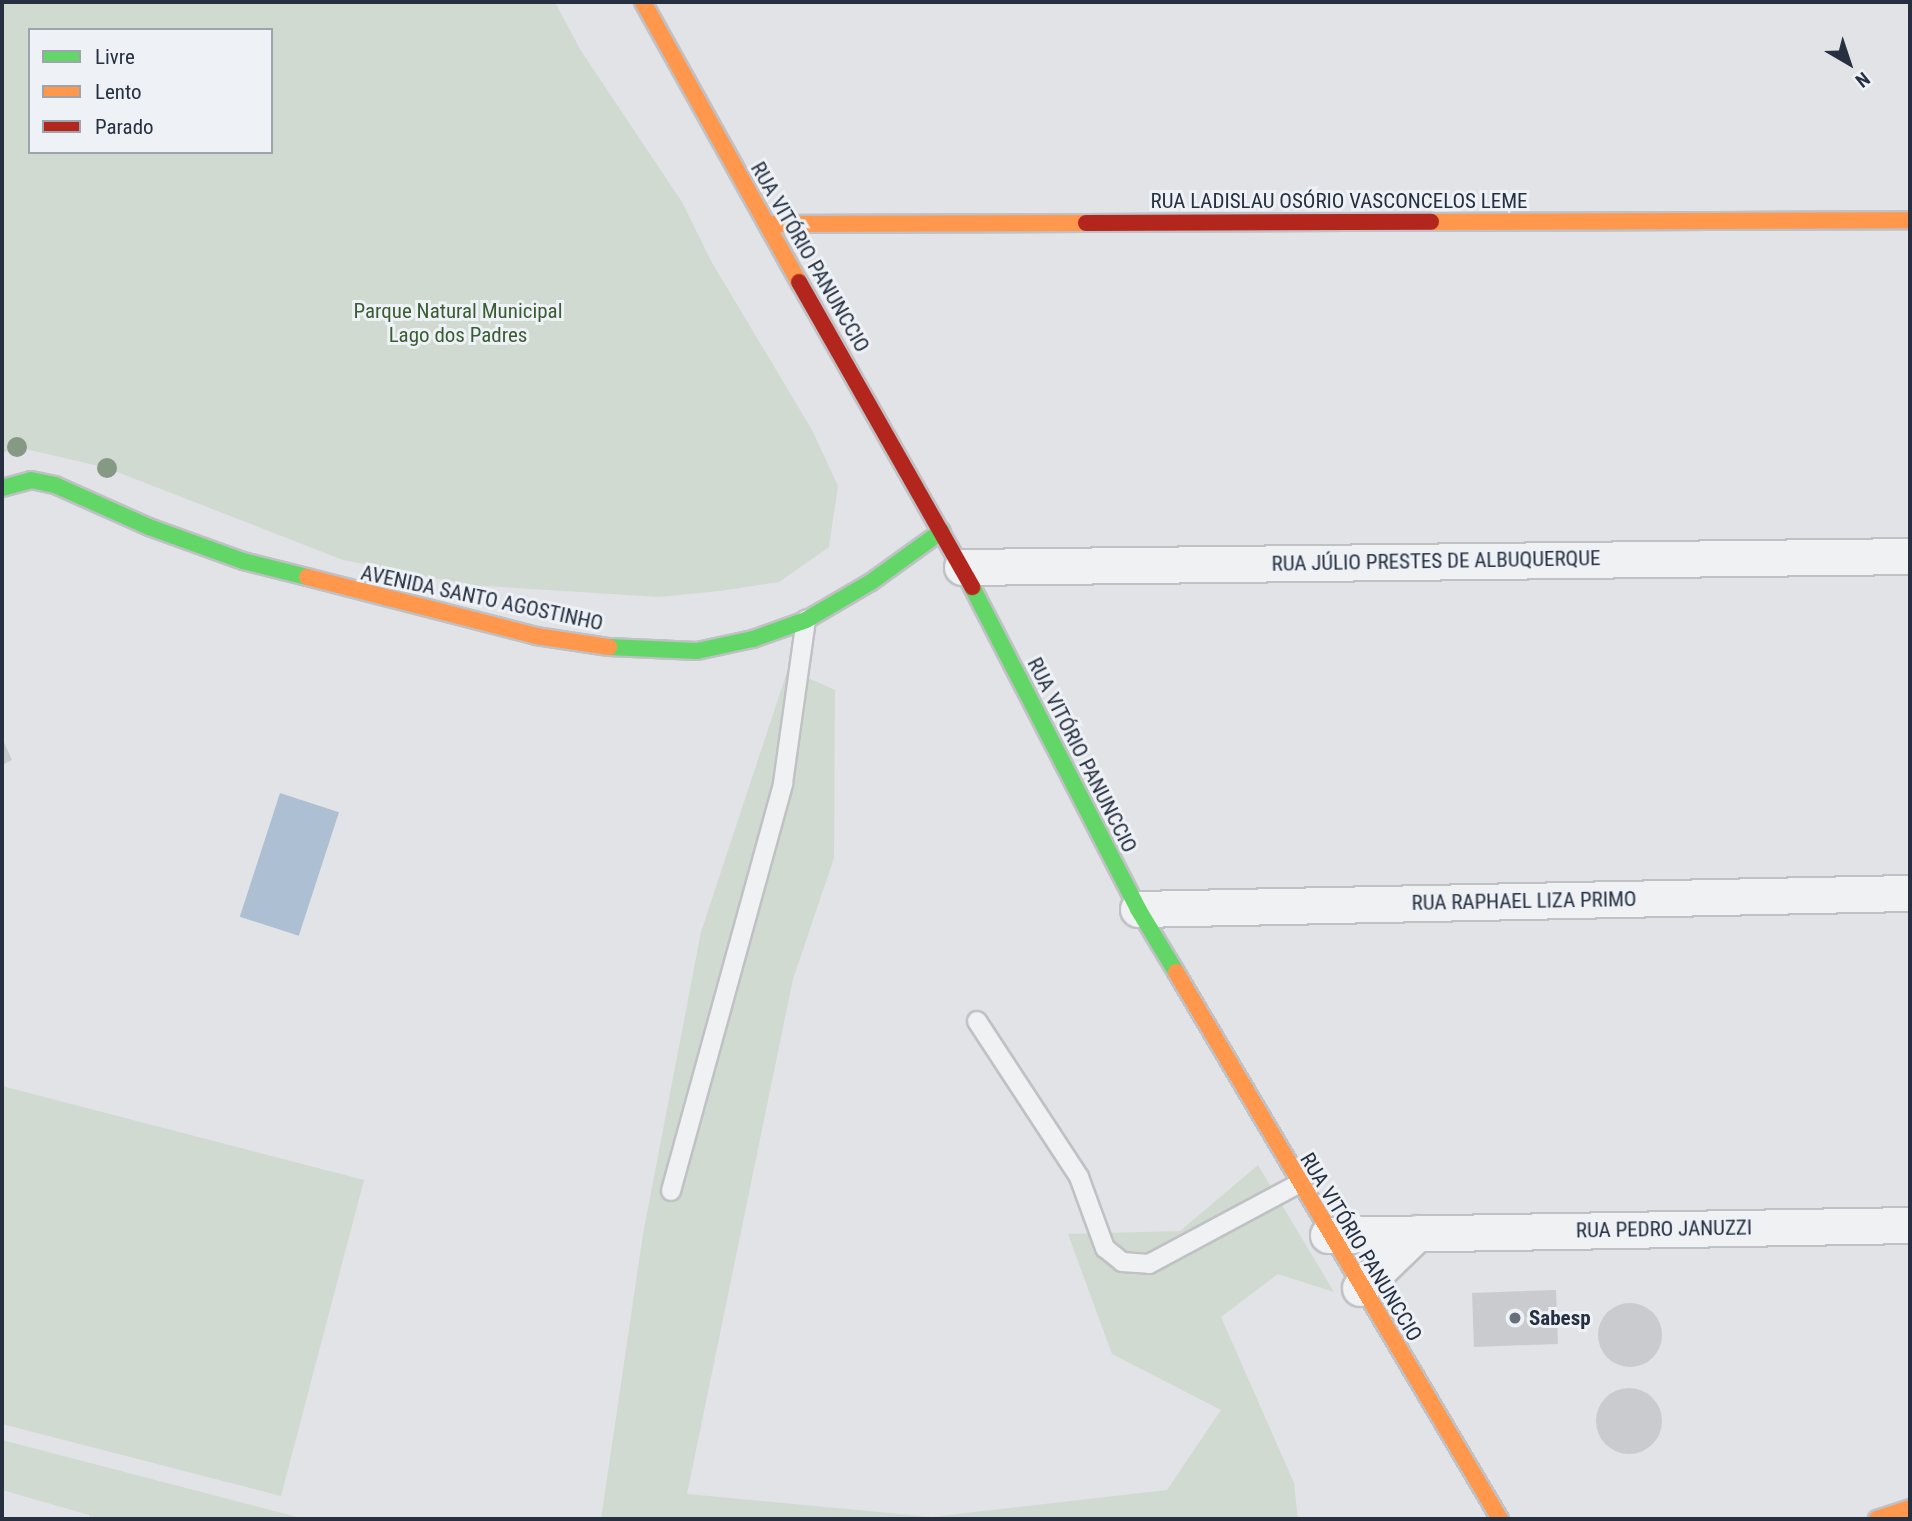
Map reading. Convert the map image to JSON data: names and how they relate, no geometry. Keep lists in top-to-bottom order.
{
  "streets": {
    "street": [
      "RUA LADISLAU OSÓRIO VASCONCELOS LEME",
      "RUA VITÓRIO PANUNCCIO",
      "RUA JÚLIO PRESTES DE ALBUQUERQUE",
      "AVENIDA SANTO AGOSTINHO",
      "RUA RAPHAEL LIZA PRIMO",
      "RUA PEDRO JANUZZI"
    ]
  },
  "crossings": [
    ["RUA LADISLAU OSÓRIO VASCONCELOS LEME", "RUA VITÓRIO PANUNCCIO"],
    ["RUA VITÓRIO PANUNCCIO", "RUA JÚLIO PRESTES DE ALBUQUERQUE"],
    ["RUA VITÓRIO PANUNCCIO", "AVENIDA SANTO AGOSTINHO"],
    ["RUA VITÓRIO PANUNCCIO", "RUA RAPHAEL LIZA PRIMO"],
    ["RUA VITÓRIO PANUNCCIO", "RUA PEDRO JANUZZI"]
  ],
  "parks": ["Parque Natural Municipal Lago dos Padres"],
  "places": ["Sabesp"],
  "legend": ["Livre", "Lento", "Parado"],
  "north": "bottom right"
}
